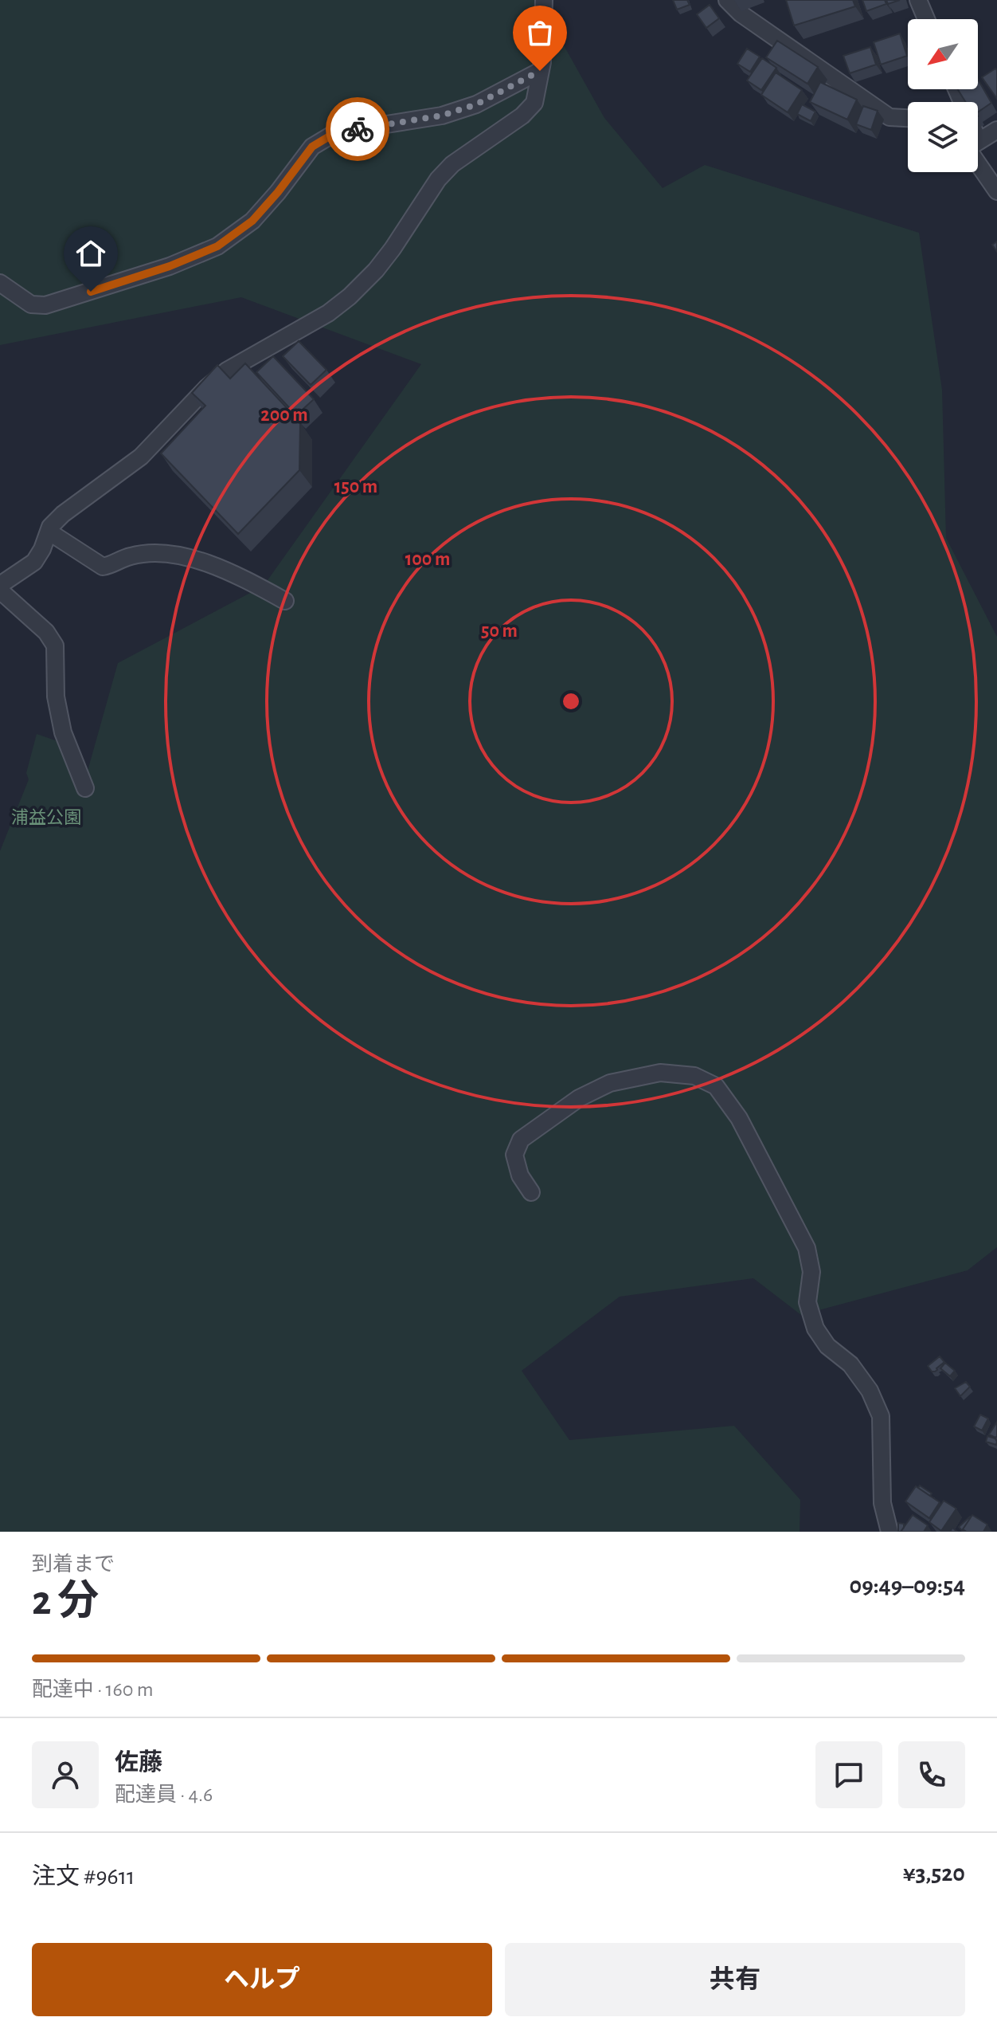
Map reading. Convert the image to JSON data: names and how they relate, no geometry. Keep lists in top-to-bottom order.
{
  "parks": ["浦益公園"],
  "north": "bottom left",
  "page": {
    "heading": ["2 分", "到着まで", "09:49–09:54"],
    "panel": [
      "佐藤",
      "配達員 · 4.6",
      "注文 #9611",
      "¥3,520"
    ],
    "bar": "配達中 · 160 m",
    "buttons": ["ヘルプ", "共有"]
  },
  "rings": [
    "200 m",
    "150 m",
    "100 m",
    "50 m"
  ]
}
